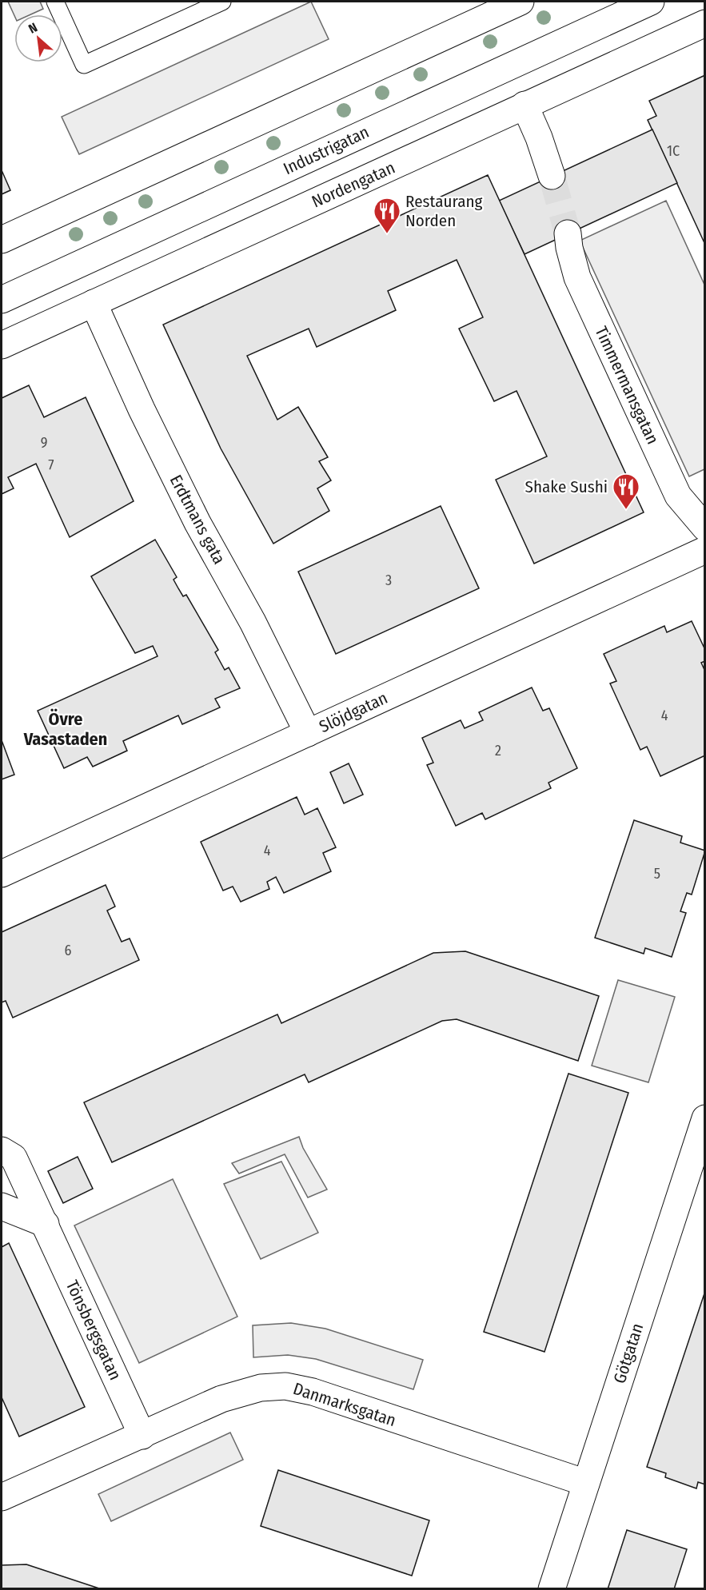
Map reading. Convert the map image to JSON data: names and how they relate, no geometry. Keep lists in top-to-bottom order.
{
  "streets": {
    "street": [
      "Industrigatan",
      "Nordengatan",
      "Timmermansgatan",
      "Erdtmans gata",
      "Slöjdgatan",
      "Tönsbergsgatan",
      "Götgatan",
      "Danmarksgatan"
    ]
  },
  "crossings": [
    ["Nordengatan", "Erdtmans gata"],
    ["Erdtmans gata", "Slöjdgatan"],
    ["Tönsbergsgatan", "Danmarksgatan"],
    ["Götgatan", "Danmarksgatan"]
  ],
  "districts": ["Övre Vasastaden"],
  "places": {
    "restaurant": ["Restaurang Norden", "Shake Sushi"]
  },
  "house_numbers": [
    "1C",
    "9",
    "7",
    "3",
    "4",
    "2",
    "4",
    "5",
    "6"
  ],
  "north": "top left"
}
